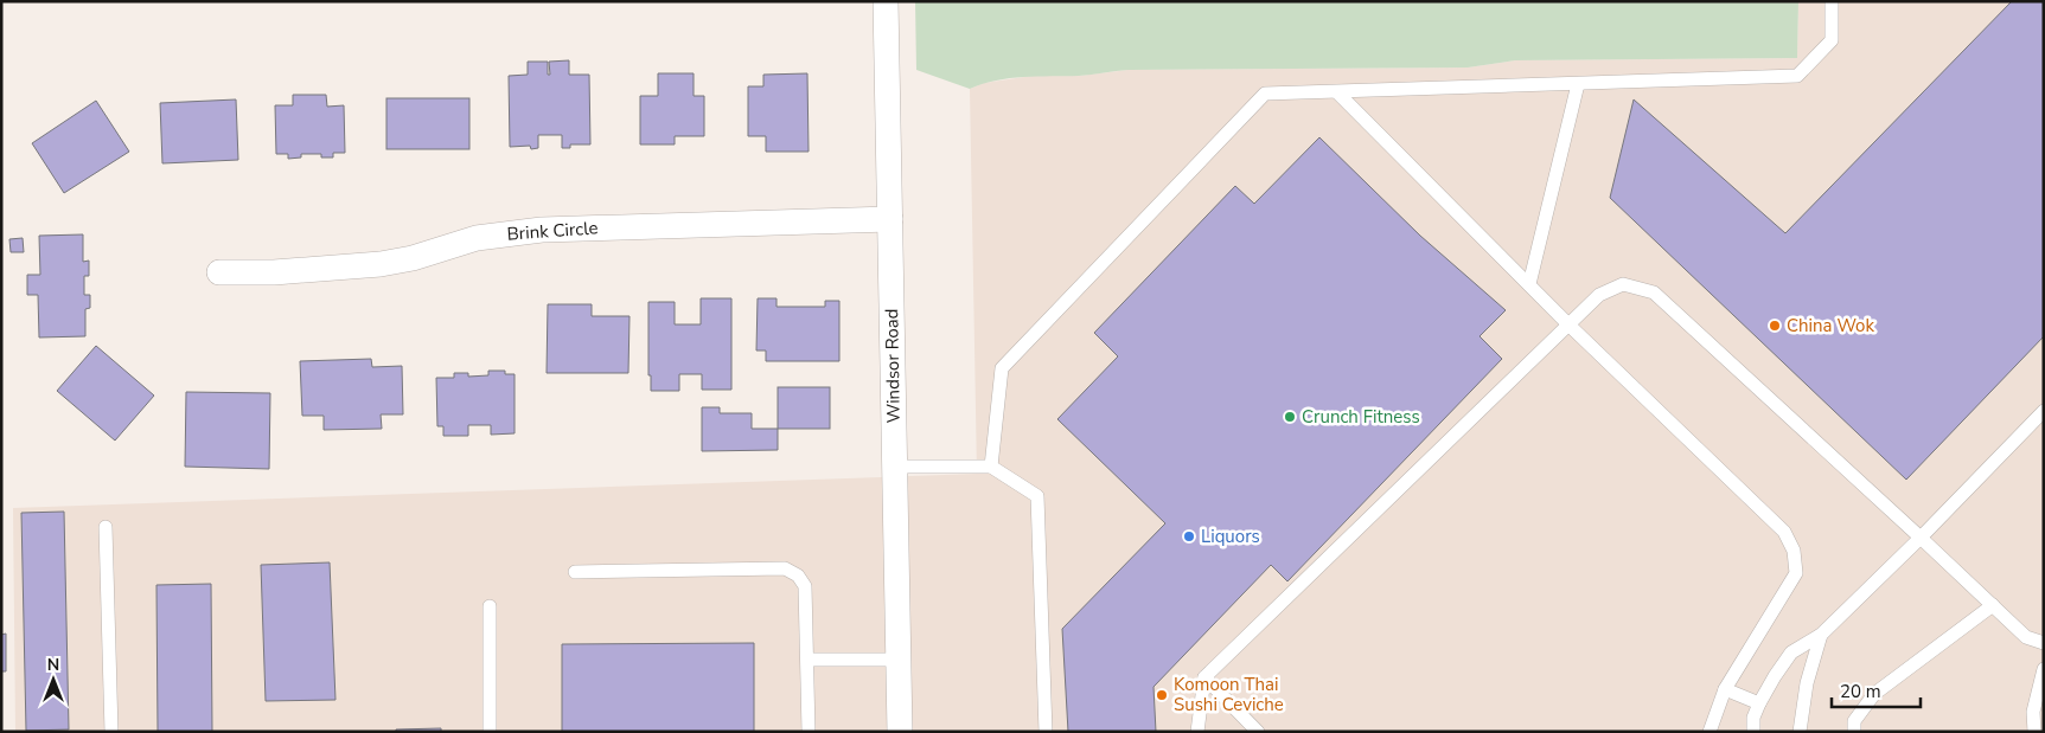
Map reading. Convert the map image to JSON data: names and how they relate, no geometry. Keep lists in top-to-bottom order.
{
  "streets": {
    "street": ["Brink Circle", "Windsor Road"]
  },
  "crossings": [
    ["Brink Circle", "Windsor Road"]
  ],
  "places": [
    "China Wok",
    "Crunch Fitness",
    "Liquors",
    "Komoon Thai Sushi Ceviche"
  ],
  "scale_bar": "20 m",
  "north": "top"
}
